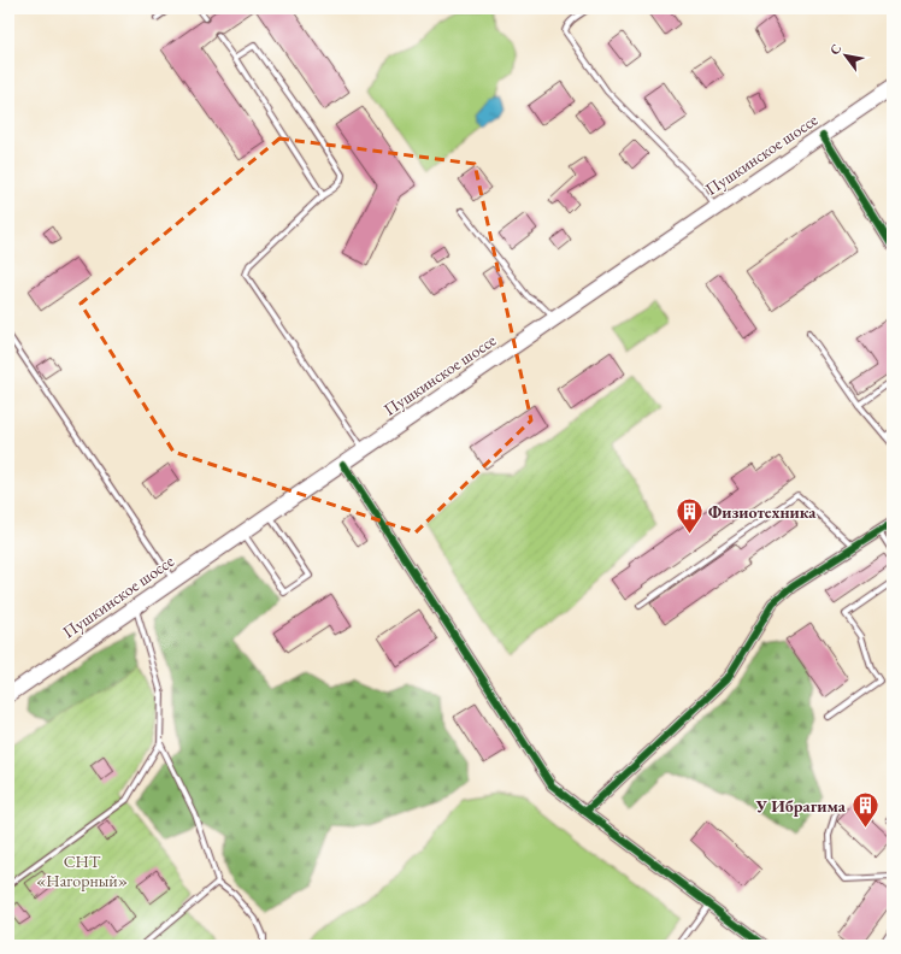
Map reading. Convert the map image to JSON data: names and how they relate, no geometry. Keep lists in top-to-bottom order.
{
  "streets": {
    "main road": ["Пушкинское шоссе"]
  },
  "parks": ["СНТ «Нагорный»"],
  "places": {
    "building": ["Физиотехника", "У Ибрагима"]
  },
  "north": "top left"
}
